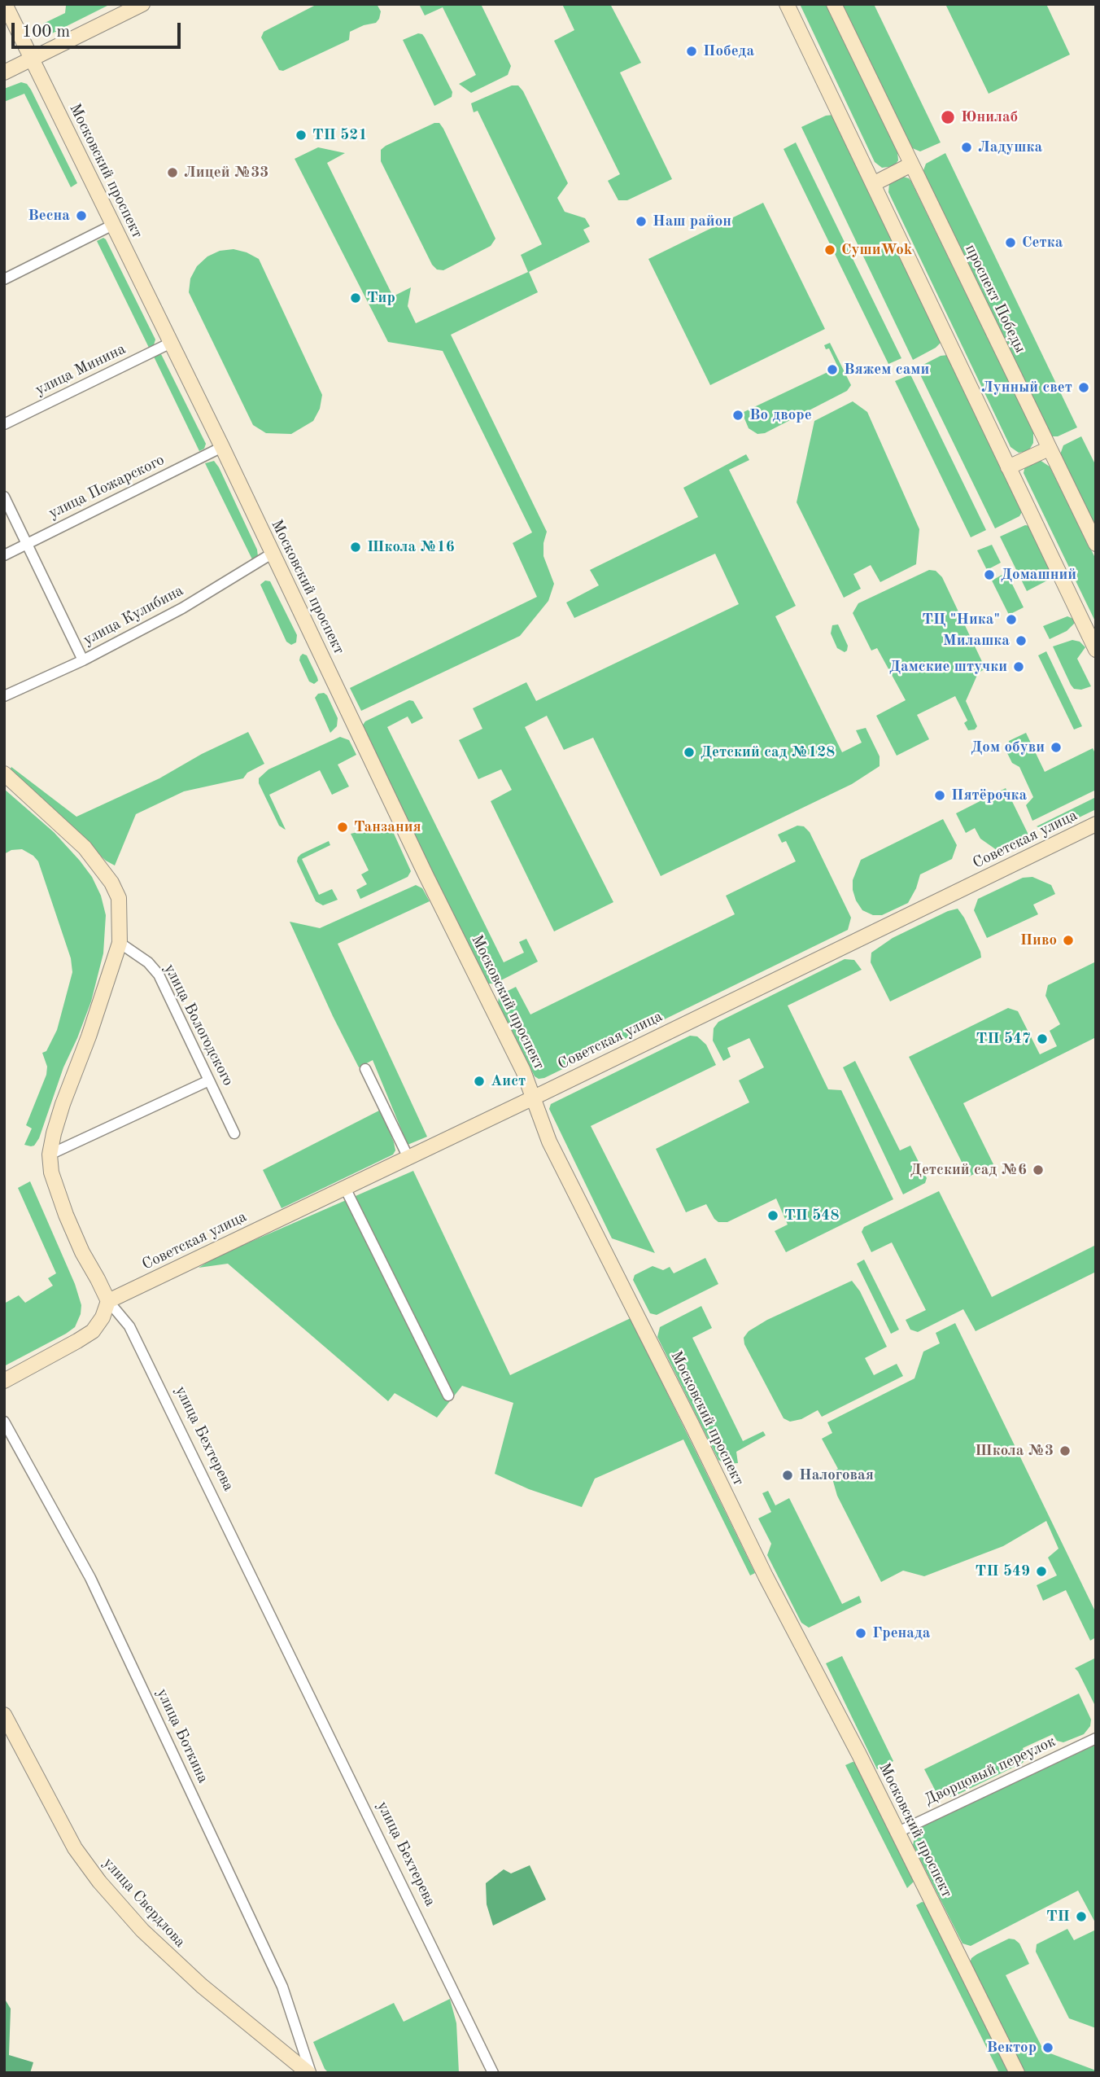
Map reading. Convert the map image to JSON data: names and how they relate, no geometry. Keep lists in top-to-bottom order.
{
  "streets": {
    "street": [
      "Московский проспект",
      "проспект Победы",
      "улица Минина",
      "улица Пожарского",
      "улица Кулибина",
      "Советская улица",
      "улица Вологодского",
      "улица Бехтерева",
      "улица Боткина",
      "Дворцовый переулок",
      "улица Свердлова"
    ]
  },
  "crossings": [
    ["Московский проспект", "улица Минина"],
    ["Московский проспект", "улица Пожарского"],
    ["Московский проспект", "улица Кулибина"],
    ["Московский проспект", "Советская улица"],
    ["Московский проспект", "Дворцовый переулок"],
    ["Советская улица", "улица Бехтерева"],
    ["улица Вологодского", "улица Бехтерева"],
    ["улица Боткина", "улица Свердлова"]
  ],
  "places": [
    "Победа",
    "Юнилаб",
    "ТП 521",
    "Ладушка",
    "Лицей №33",
    "Весна",
    "Наш район",
    "Сетка",
    "СушиWok",
    "Тир",
    "Вяжем сами",
    "Лунный свет",
    "Во дворе",
    "Школа №16",
    "Домашний",
    "ТЦ \"Ника\"",
    "Милашка",
    "Дамские штучки",
    "Дом обуви",
    "Детский сад №128",
    "Пятёрочка",
    "Танзания",
    "Пиво",
    "ТП 547",
    "Аист",
    "Детский сад №6",
    "ТП 548",
    "Школа №3",
    "Налоговая",
    "ТП 549",
    "Гренада",
    "ТП",
    "Вектор"
  ],
  "scale_bar": "100 m"
}
